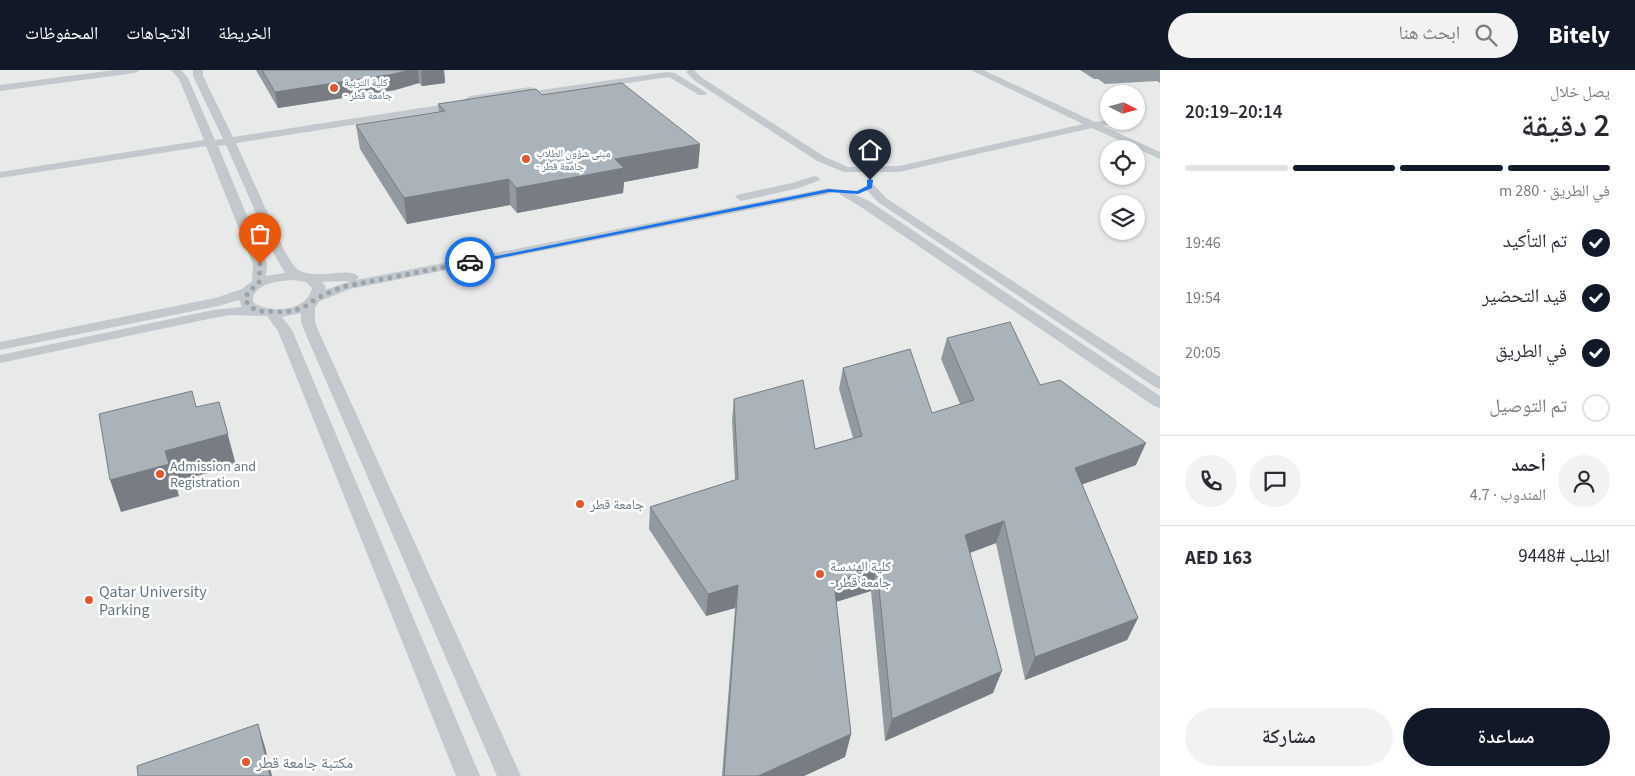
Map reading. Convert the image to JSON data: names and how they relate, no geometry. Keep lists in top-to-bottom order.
{
  "places": [
    "كلية التربية - جامعة قطر",
    "مبنى شؤون الطلاب - جامعة قطر",
    "Admission and Registration",
    "جامعة قطر",
    "كلية الهندسة - جامعة قطر",
    "Qatar University Parking",
    "مكتبة جامعة قطر"
  ],
  "north": "right",
  "page": {
    "header": "Bitely",
    "search": "ابحث هنا",
    "nav": ["الخريطة", "الاتجاهات", "المحفوظات"],
    "heading": ["2 دقيقة", "يصل خلال", "20:14–20:19"],
    "panel": [
      "أحمد",
      "المندوب · 4.7",
      "الطلب #9448",
      "AED 163"
    ],
    "bar": "في الطريق · 280 m",
    "list": [
      ["تم التأكيد", "19:46"],
      ["قيد التحضير", "19:54"],
      ["في الطريق", "20:05"],
      "تم التوصيل"
    ],
    "buttons": ["مساعدة", "مشاركة"]
  }
}
